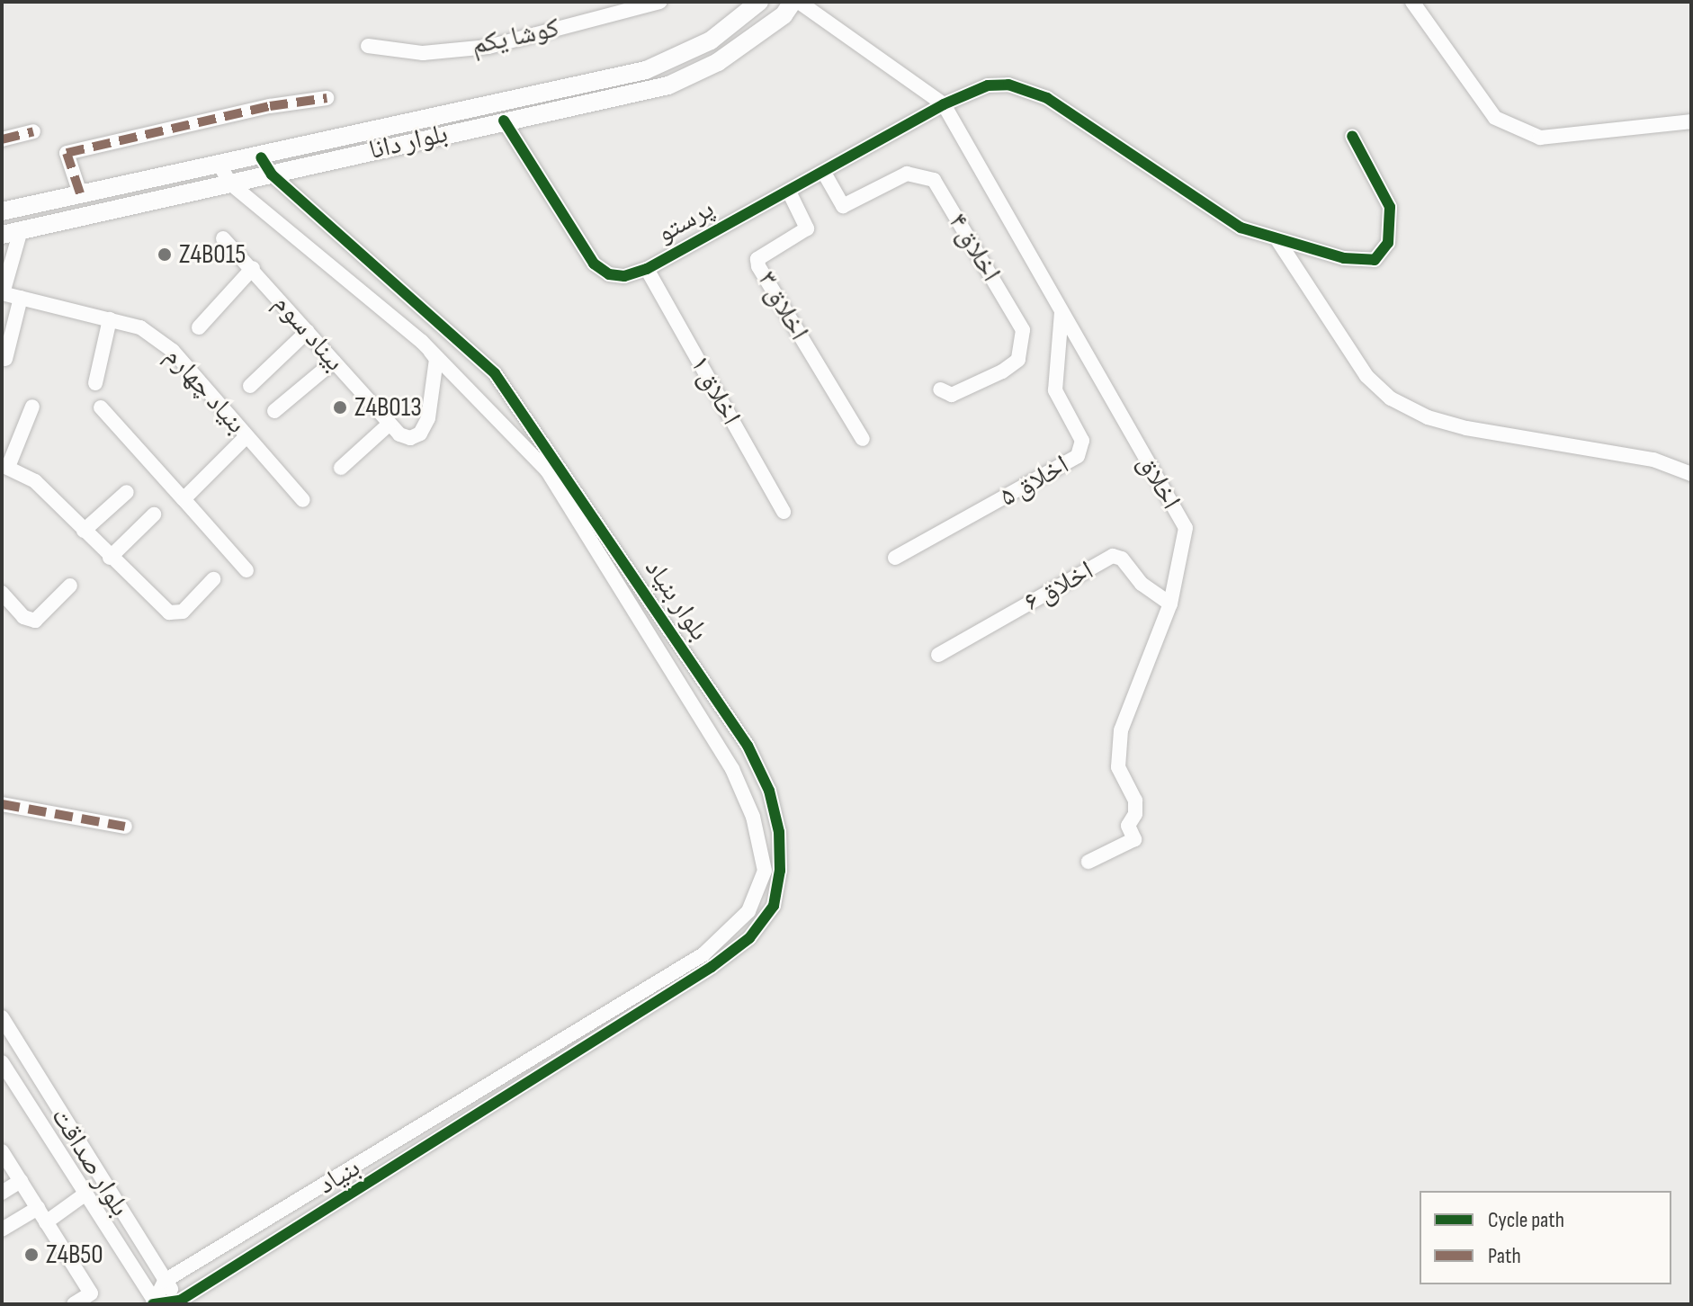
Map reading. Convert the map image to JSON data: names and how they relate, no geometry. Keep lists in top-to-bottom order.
{
  "streets": {
    "street": [
      "کوشا یکم",
      "بلوار دانا",
      "پرستو",
      "اخلاق ۴",
      "اخلاق ۳",
      "بیناد سوم",
      "بنیاد چهارم",
      "اخلاق ۱",
      "اخلاق ۵",
      "اخلاق",
      "اخلاق ۶",
      "بلوار بنیاد",
      "بلوار صداقت",
      "بنیاد"
    ]
  },
  "crossings": [
    ["بلوار دانا", "پرستو"],
    ["بلوار دانا", "بلوار بنیاد"],
    ["پرستو", "اخلاق ۴"],
    ["پرستو", "اخلاق ۳"],
    ["پرستو", "اخلاق ۱"],
    ["پرستو", "اخلاق"],
    ["اخلاق ۵", "اخلاق"],
    ["اخلاق", "اخلاق ۶"],
    ["بلوار بنیاد", "بلوار صداقت"],
    ["بلوار بنیاد", "بنیاد"],
    ["بلوار صداقت", "بنیاد"]
  ],
  "places": ["Z4B015", "Z4B013", "Z4B50"],
  "legend": ["Cycle path", "Path"]
}
